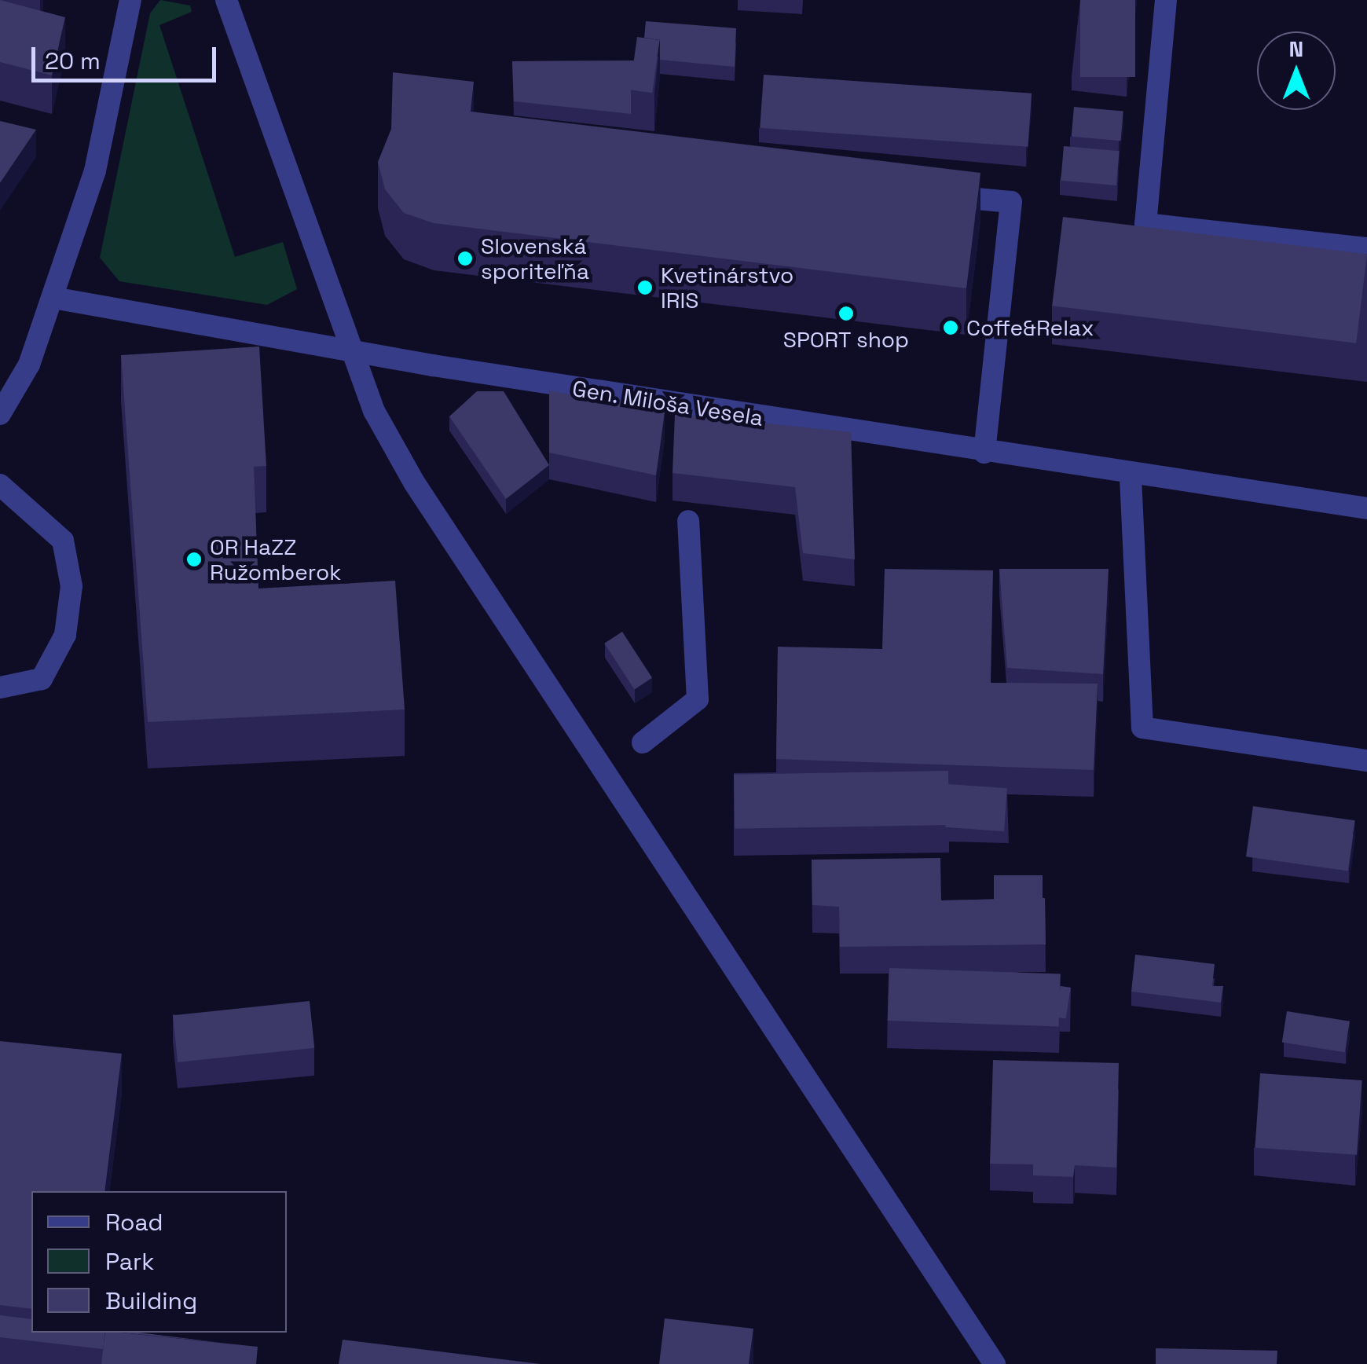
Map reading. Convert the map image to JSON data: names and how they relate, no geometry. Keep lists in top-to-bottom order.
{
  "streets": {
    "street": ["Gen. Miloša Vesela"]
  },
  "places": [
    "Slovenská sporiteľňa",
    "Kvetinárstvo IRIS",
    "SPORT shop",
    "Coffe&Relax",
    "OR HaZZ Ružomberok"
  ],
  "legend": ["Road", "Park", "Building"],
  "scale_bar": "20 m",
  "north": "top"
}
